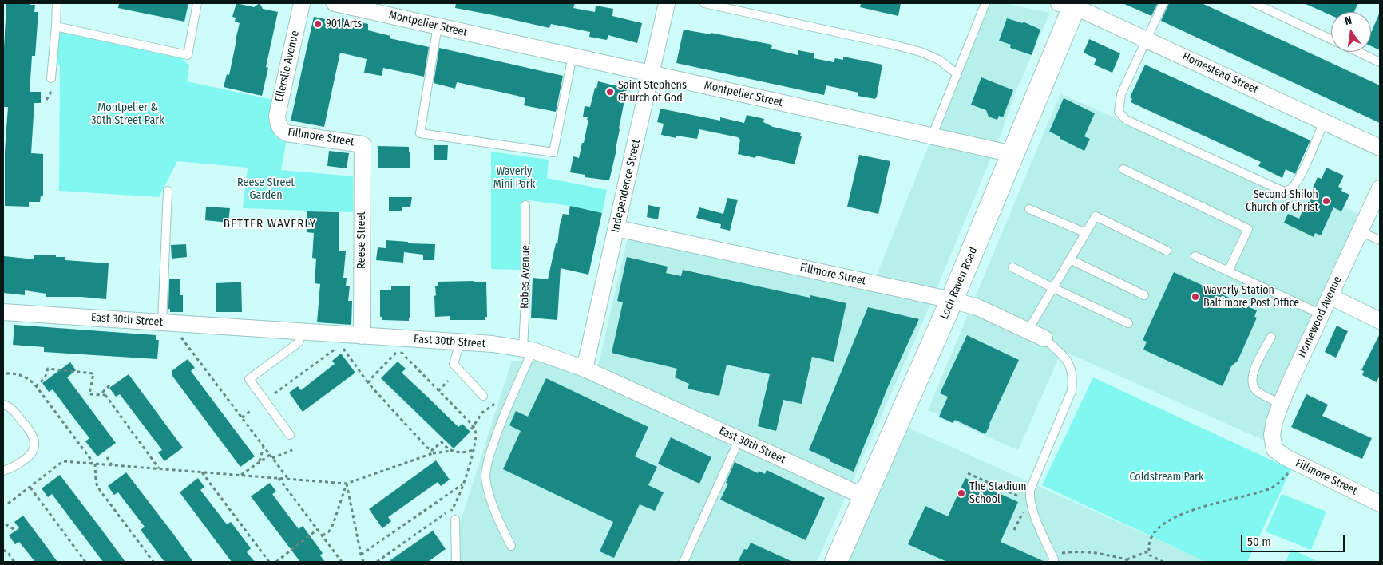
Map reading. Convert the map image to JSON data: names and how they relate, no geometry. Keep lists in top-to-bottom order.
{
  "streets": {
    "main road": ["Loch Raven Road"],
    "street": [
      "Montpelier Street",
      "Ellerslie Avenue",
      "Homestead Street",
      "Fillmore Street",
      "Independence Street",
      "Reese Street",
      "Homewood Avenue",
      "East 30th Street"
    ],
    "lane": ["Rabes Avenue"]
  },
  "crossings": [
    ["Montpelier Street", "Independence Street"],
    ["Montpelier Street", "Loch Raven Road"],
    ["Ellerslie Avenue", "Fillmore Street"],
    ["Homestead Street", "Loch Raven Road"],
    ["Fillmore Street", "Independence Street"],
    ["Fillmore Street", "Reese Street"],
    ["Fillmore Street", "Loch Raven Road"],
    ["Fillmore Street", "Homewood Avenue"],
    ["Independence Street", "East 30th Street"],
    ["Reese Street", "East 30th Street"],
    ["Rabes Avenue", "East 30th Street"],
    ["Loch Raven Road", "East 30th Street"]
  ],
  "districts": ["BETTER WAVERLY"],
  "parks": [
    "Montpelier & 30th Street Park",
    "Waverly Mini Park",
    "Reese Street Garden",
    "Coldstream Park"
  ],
  "places": [
    "901 Arts",
    "Saint Stephens Church of God",
    "Second Shiloh Church of Christ",
    "Waverly Station Baltimore Post Office",
    "The Stadium School"
  ],
  "scale_bar": "50 m",
  "north": "top"
}
